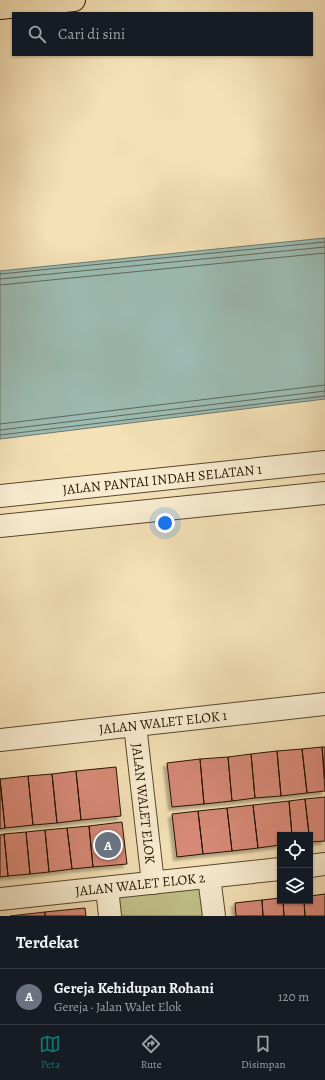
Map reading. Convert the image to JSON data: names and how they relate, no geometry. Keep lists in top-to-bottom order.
{
  "streets": {
    "street": [
      "JALAN PANTAI INDAH SELATAN 1",
      "JALAN WALET ELOK 1",
      "JALAN WALET ELOK",
      "JALAN WALET ELOK 2"
    ]
  },
  "crossings": [
    ["JALAN WALET ELOK 1", "JALAN WALET ELOK"],
    ["JALAN WALET ELOK", "JALAN WALET ELOK 2"]
  ],
  "page": {
    "search": "Cari di sini",
    "pins": "A",
    "heading": "Terdekat",
    "list": [
      {
        "mark": "A",
        "name": "Gereja Kehidupan Rohani",
        "note": "Gereja · Jalan Walet Elok",
        "value": "120 m"
      }
    ],
    "nav": ["Peta", "Rute", "Disimpan"]
  }
}
